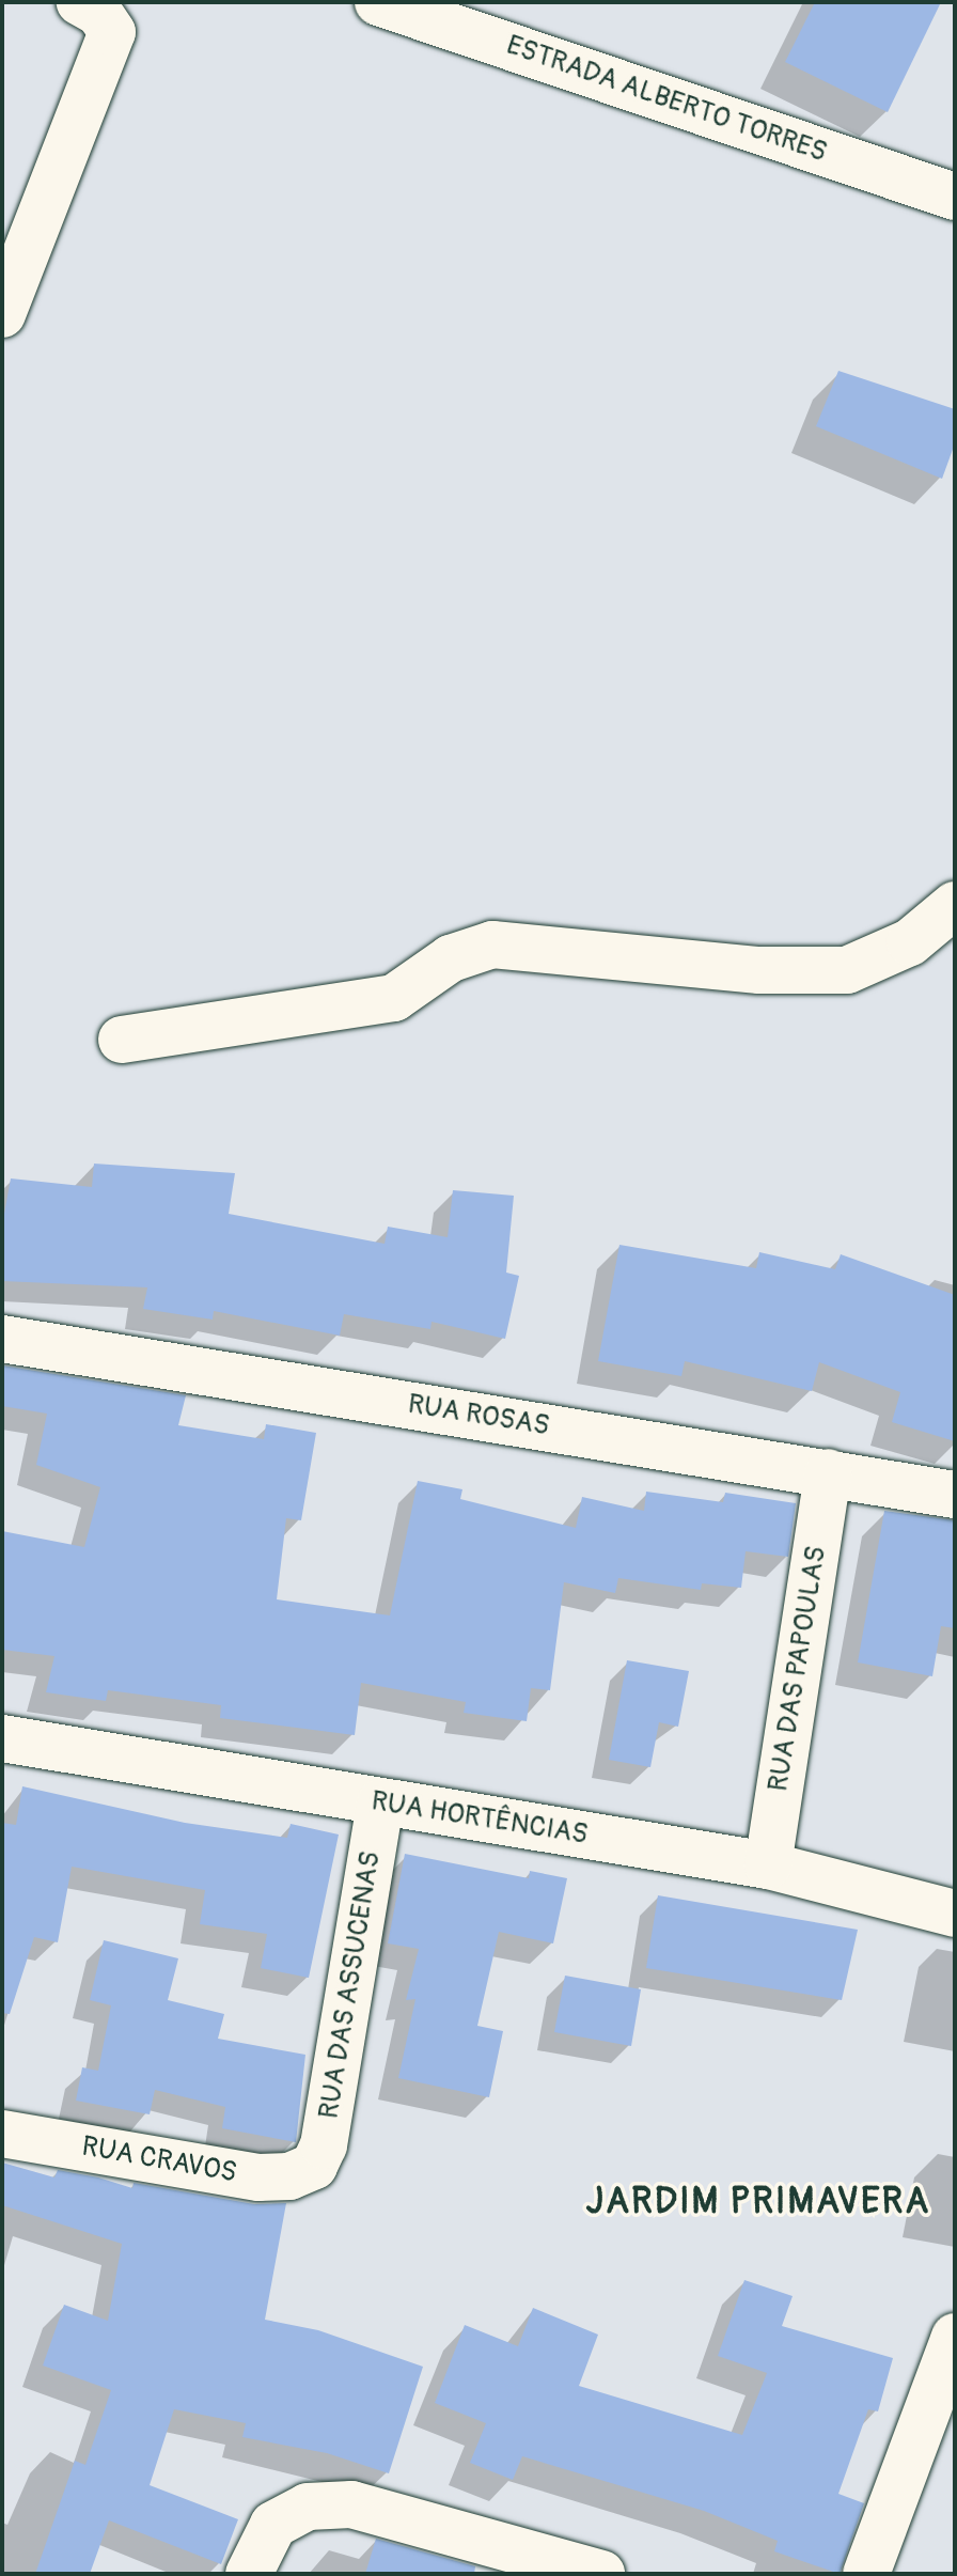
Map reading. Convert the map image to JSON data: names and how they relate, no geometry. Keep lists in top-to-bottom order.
{
  "streets": {
    "street": [
      "ESTRADA ALBERTO TORRES",
      "RUA ROSAS",
      "RUA DAS PAPOULAS",
      "RUA HORTÊNCIAS",
      "RUA DAS ASSUCENAS",
      "RUA CRAVOS"
    ]
  },
  "crossings": [
    ["RUA ROSAS", "RUA DAS PAPOULAS"],
    ["RUA DAS PAPOULAS", "RUA HORTÊNCIAS"],
    ["RUA HORTÊNCIAS", "RUA DAS ASSUCENAS"],
    ["RUA DAS ASSUCENAS", "RUA CRAVOS"]
  ],
  "districts": ["JARDIM PRIMAVERA"]
}
